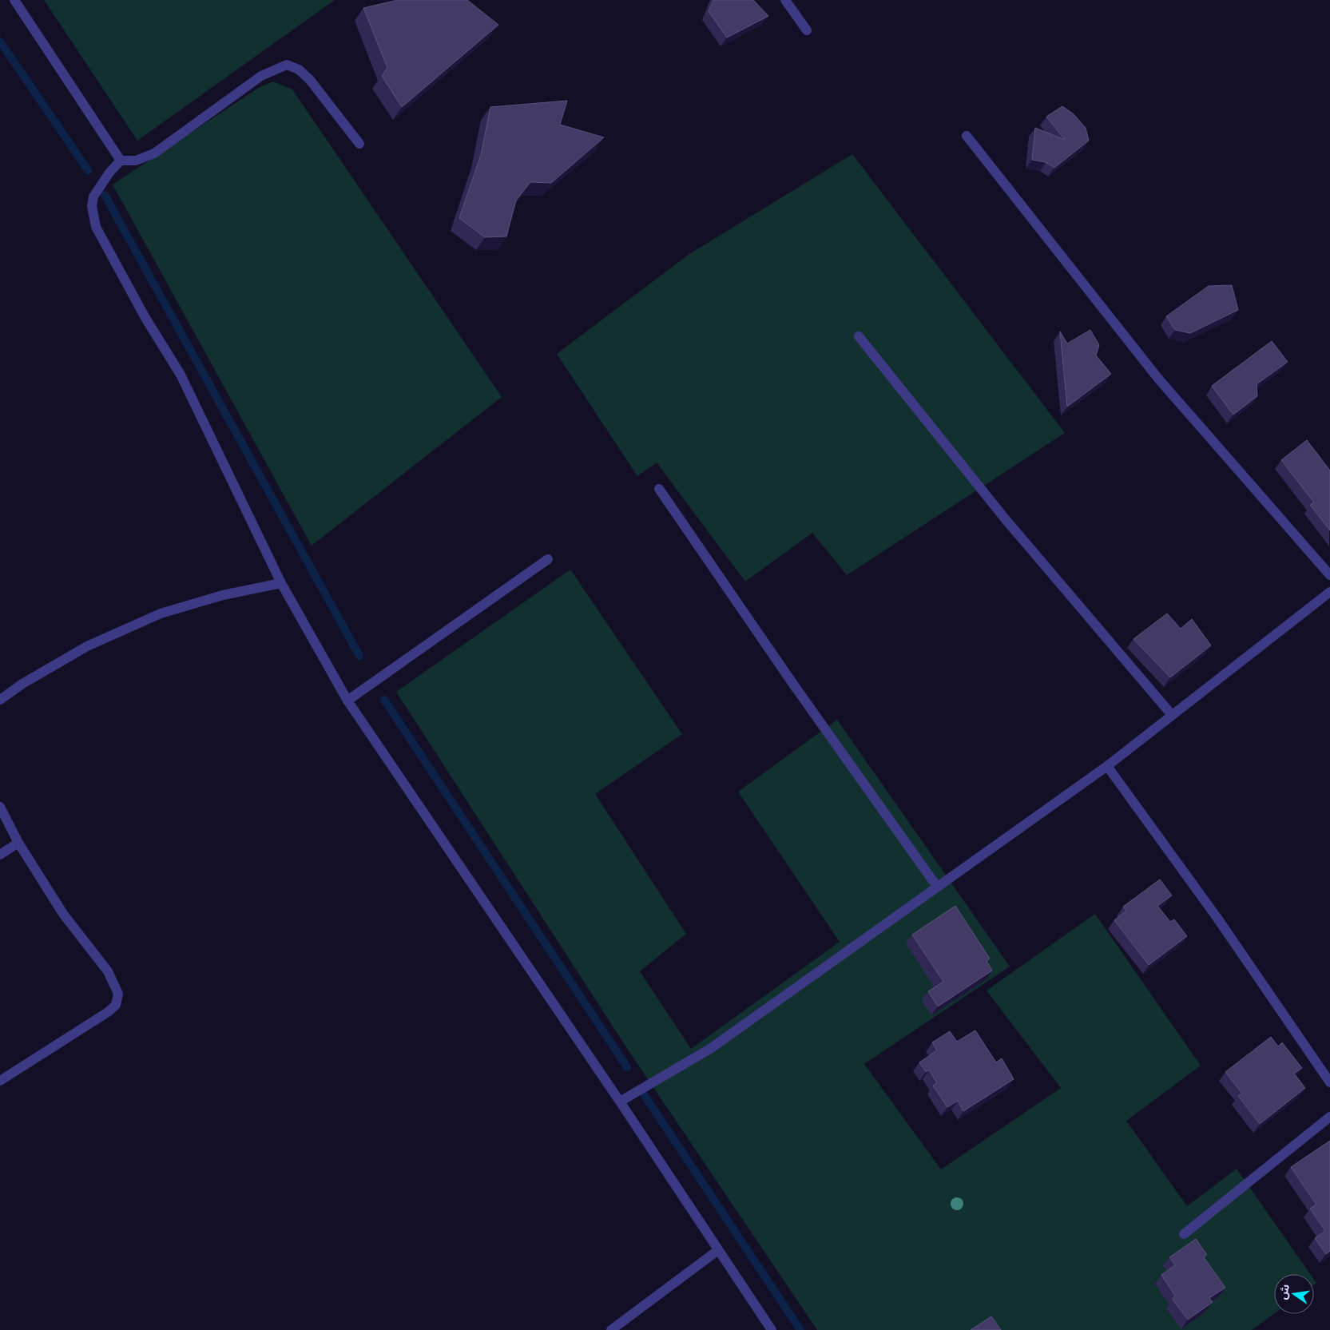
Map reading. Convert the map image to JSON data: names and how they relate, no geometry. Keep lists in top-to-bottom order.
{
  "north": "left"
}
